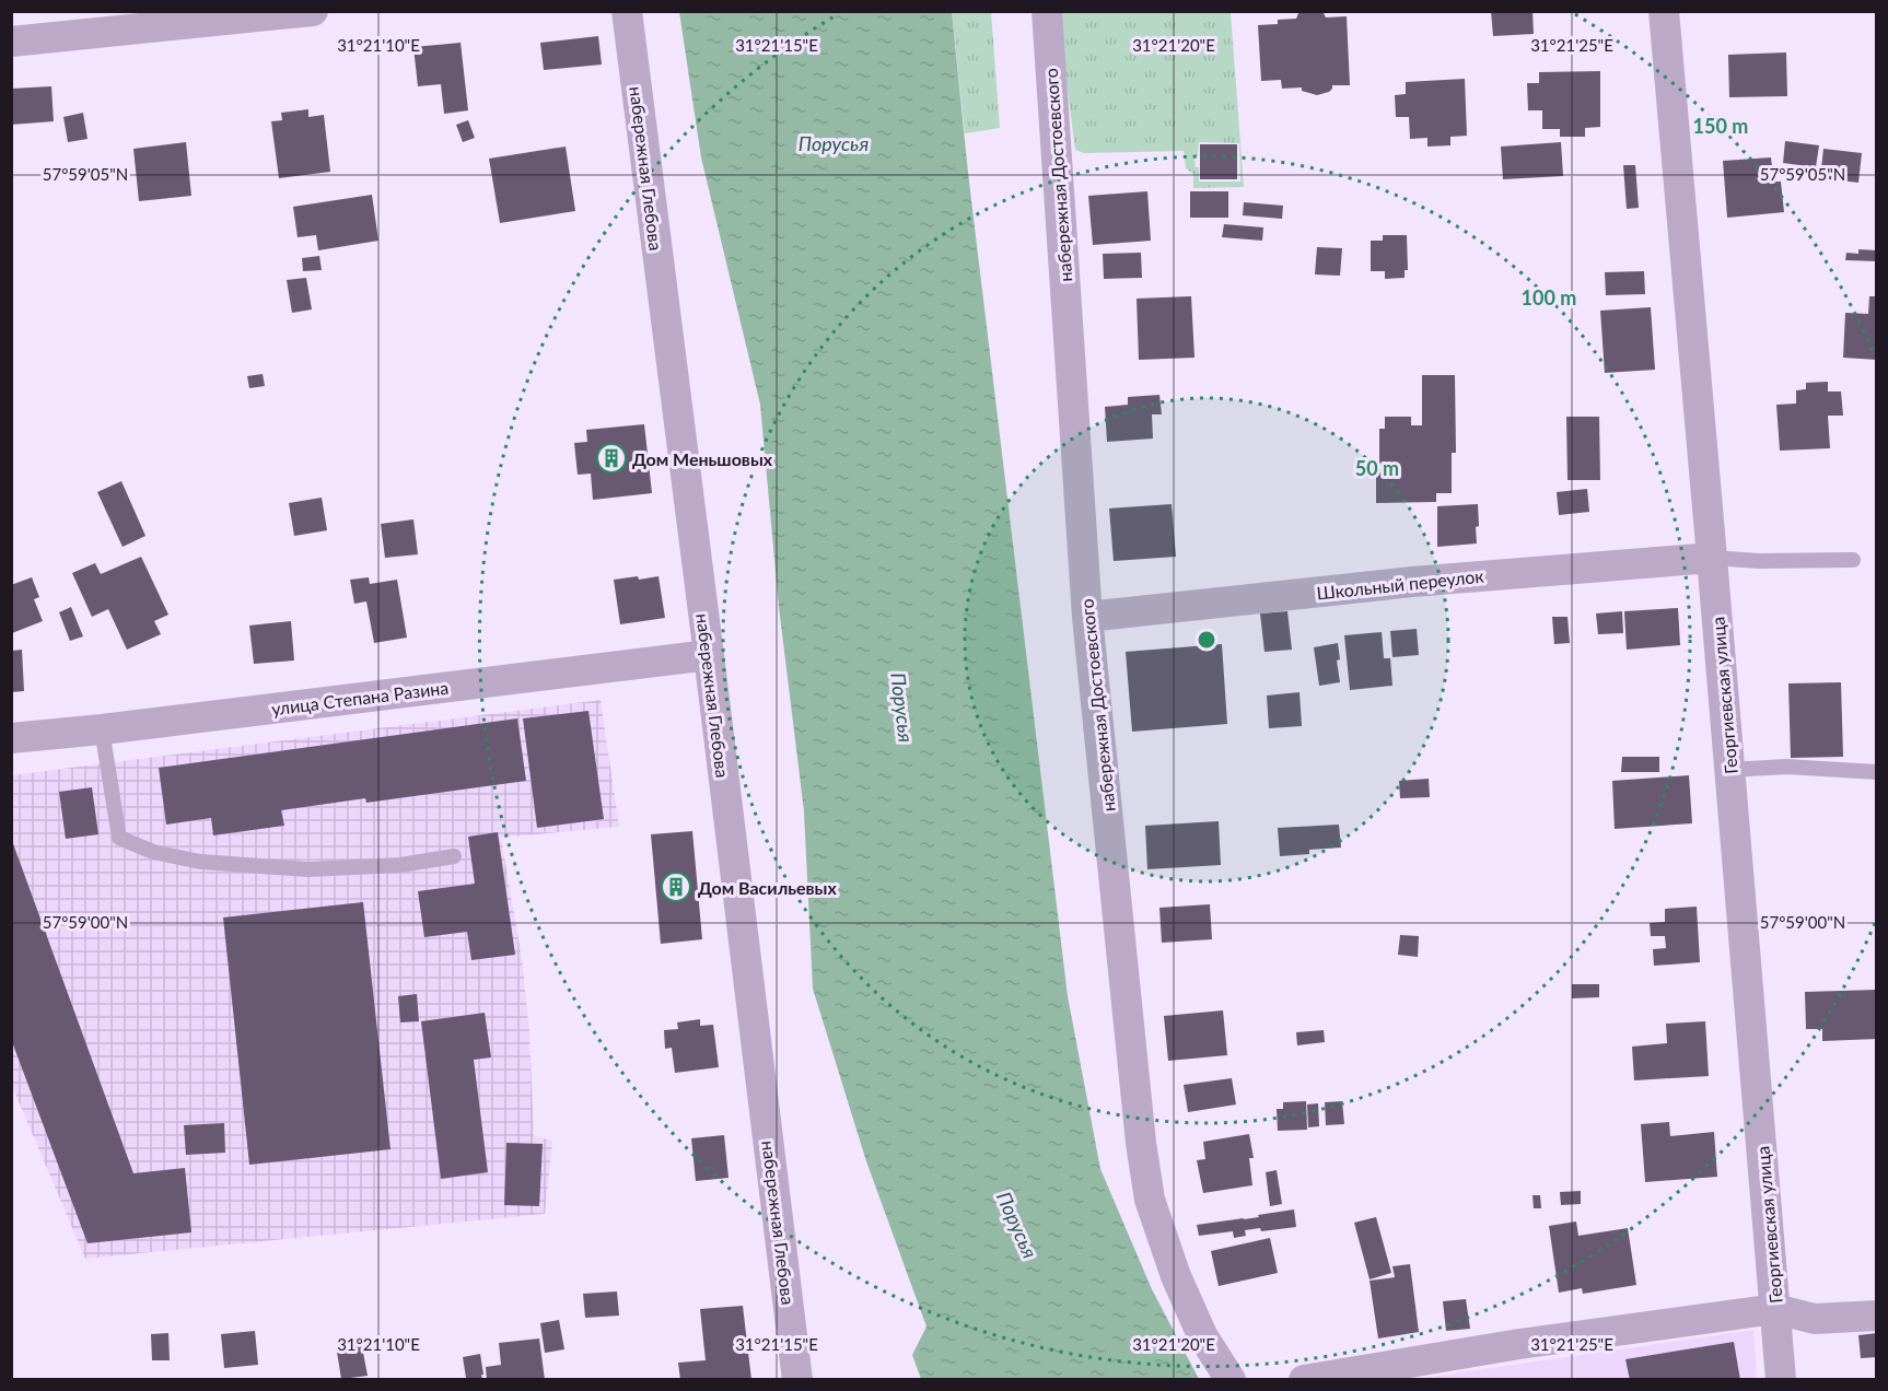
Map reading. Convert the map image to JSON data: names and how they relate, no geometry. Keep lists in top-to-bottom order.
{
  "streets": {
    "street": [
      "набережная Глебова",
      "набережная Достоевского",
      "Школьный переулок",
      "Георгиевская улица",
      "улица Степана Разина"
    ]
  },
  "crossings": [
    ["набережная Глебова", "улица Степана Разина"],
    ["набережная Достоевского", "Школьный переулок"],
    ["Школьный переулок", "Георгиевская улица"]
  ],
  "water": ["Порусья"],
  "places": {
    "building": ["Дом Меньшовых", "Дом Васильевых"]
  },
  "coordinates": [
    "31°21'10\"E",
    "31°21'15\"E",
    "31°21'20\"E",
    "31°21'25\"E",
    "57°59'05\"N",
    "57°59'00\"N"
  ],
  "rings": ["150 m", "100 m", "50 m"]
}
